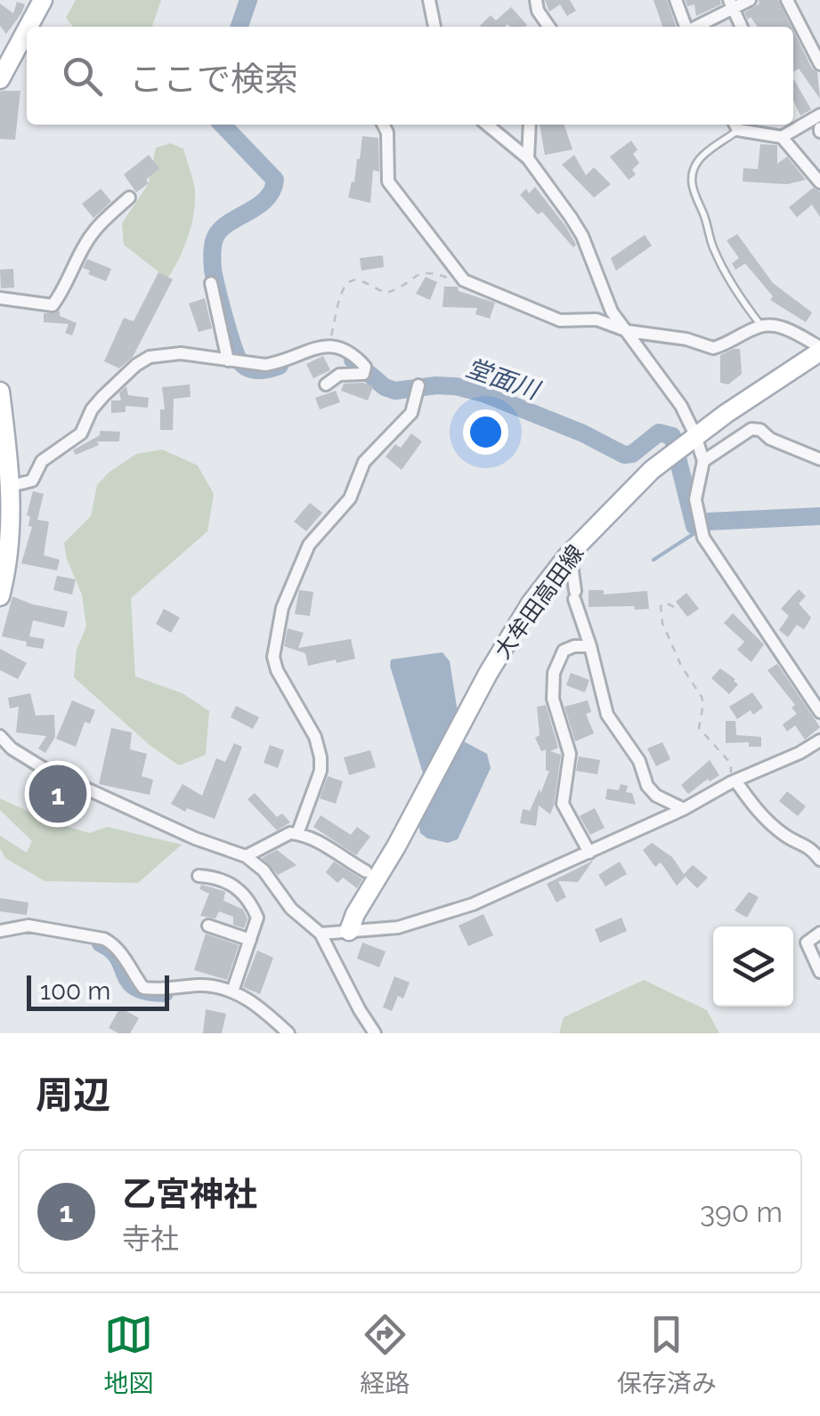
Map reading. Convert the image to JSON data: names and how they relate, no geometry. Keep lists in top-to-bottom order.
{
  "streets": {
    "main road": ["大牟田高田線"]
  },
  "water": ["堂面川"],
  "scale_bar": "100 m",
  "page": {
    "search": "ここで検索",
    "pins": "1",
    "scale": "100 m",
    "heading": "周辺",
    "list": [
      {
        "mark": "1",
        "name": "乙宮神社",
        "note": "寺社",
        "value": "390 m"
      }
    ],
    "nav": ["地図", "経路", "保存済み"]
  }
}
